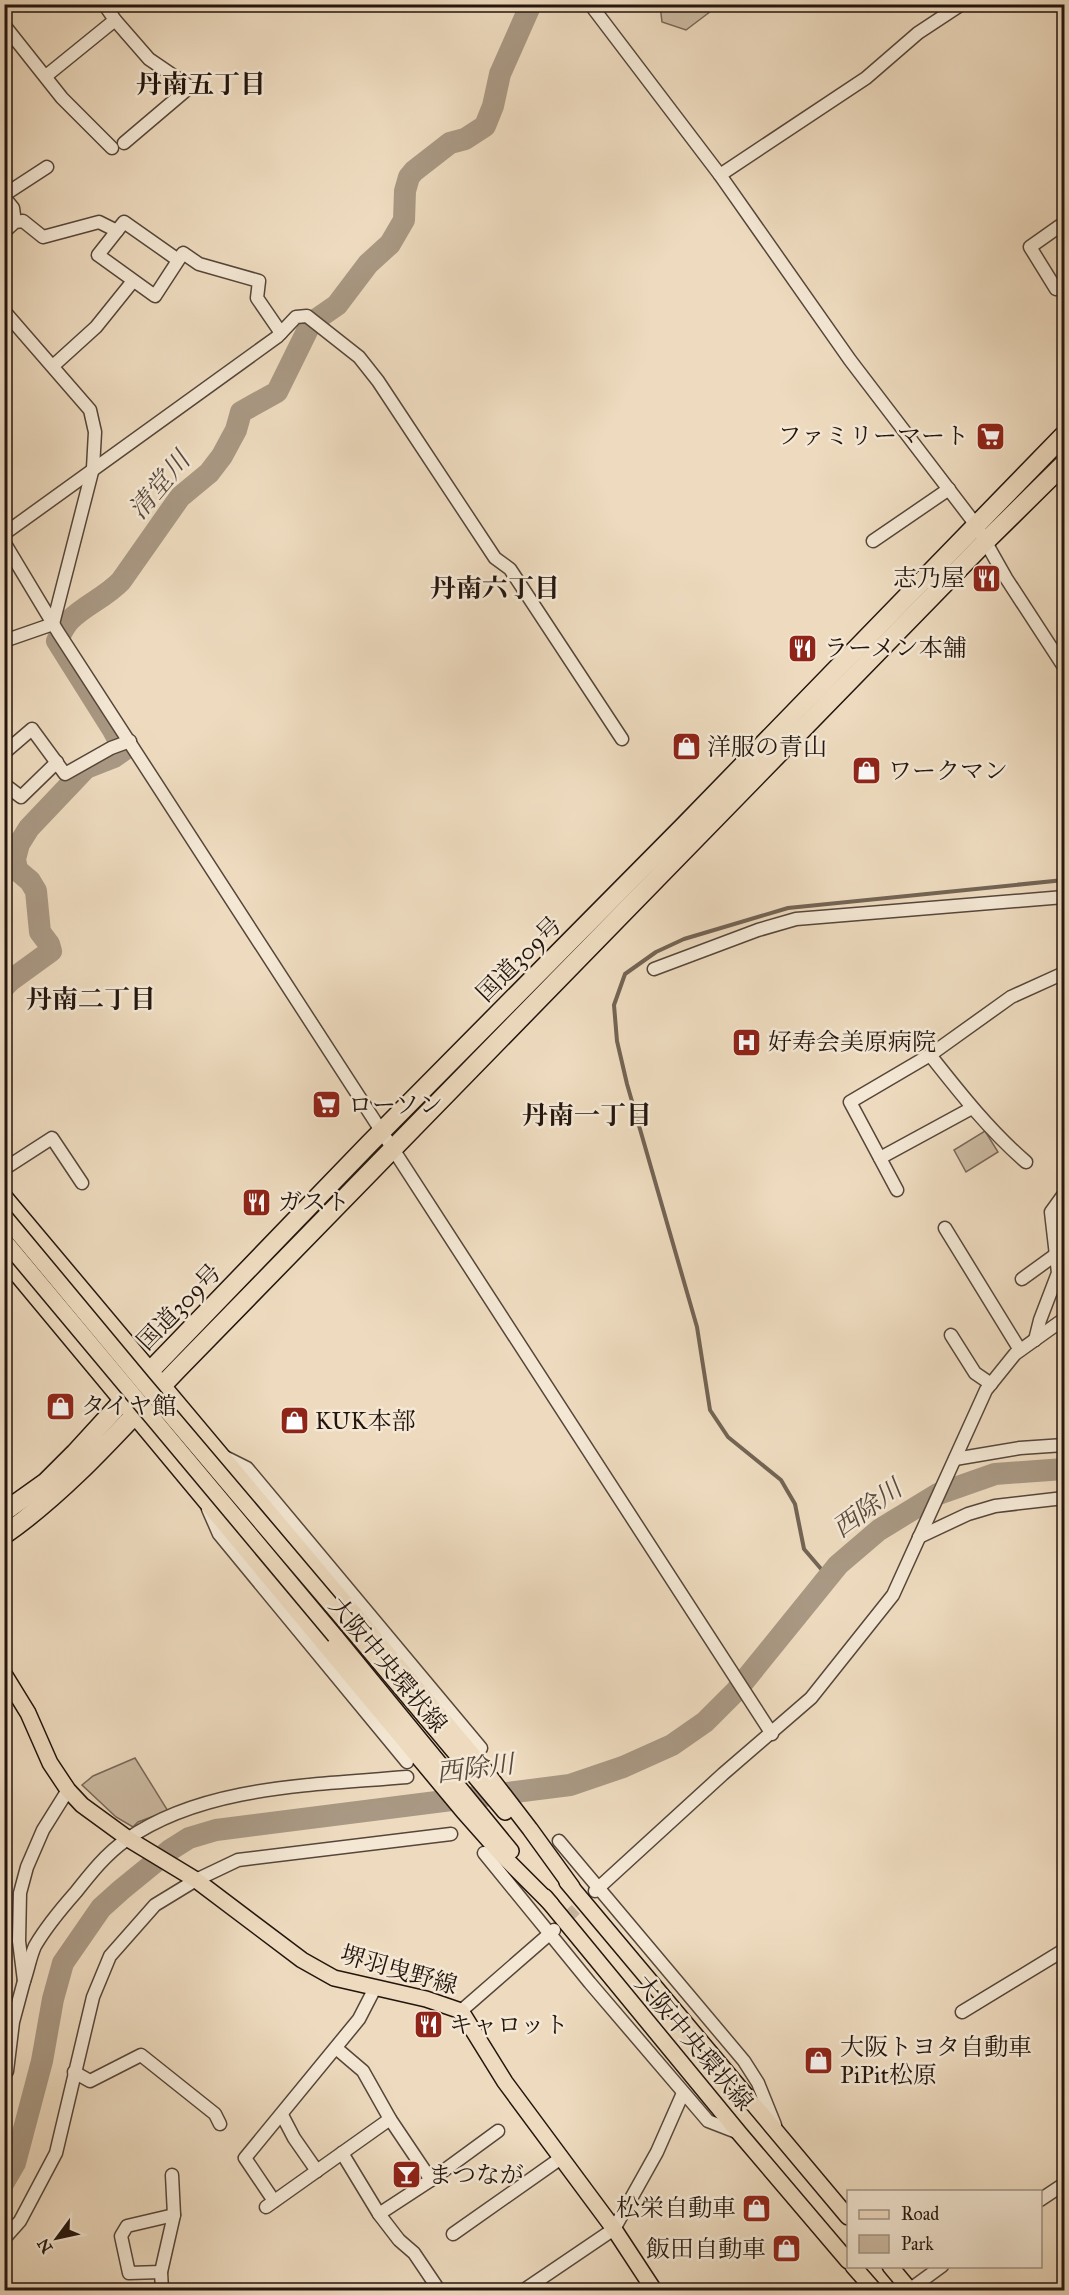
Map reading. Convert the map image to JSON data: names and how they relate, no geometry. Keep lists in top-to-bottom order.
{
  "streets": {
    "highway": ["国道309号"],
    "main road": ["大阪中央環状線", "堺羽曳野線"]
  },
  "districts": [
    "丹南五丁目",
    "丹南六丁目",
    "丹南二丁目",
    "丹南一丁目"
  ],
  "water": ["清堂川", "西除川"],
  "places": {
    "supermarket": ["ファミリーマート", "ローソン"],
    "restaurant": [
      "志乃屋",
      "ラーメン本舗",
      "ガスト",
      "キャロット"
    ],
    "shop": [
      "洋服の青山",
      "ワークマン",
      "タイヤ館",
      "KUK本部",
      "大阪トヨタ自動車 PiPit松原",
      "松栄自動車",
      "飯田自動車"
    ],
    "hospital": ["好寿会美原病院"],
    "bar": ["まつなが"]
  },
  "legend": ["Road", "Park"],
  "north": "bottom left"
}
